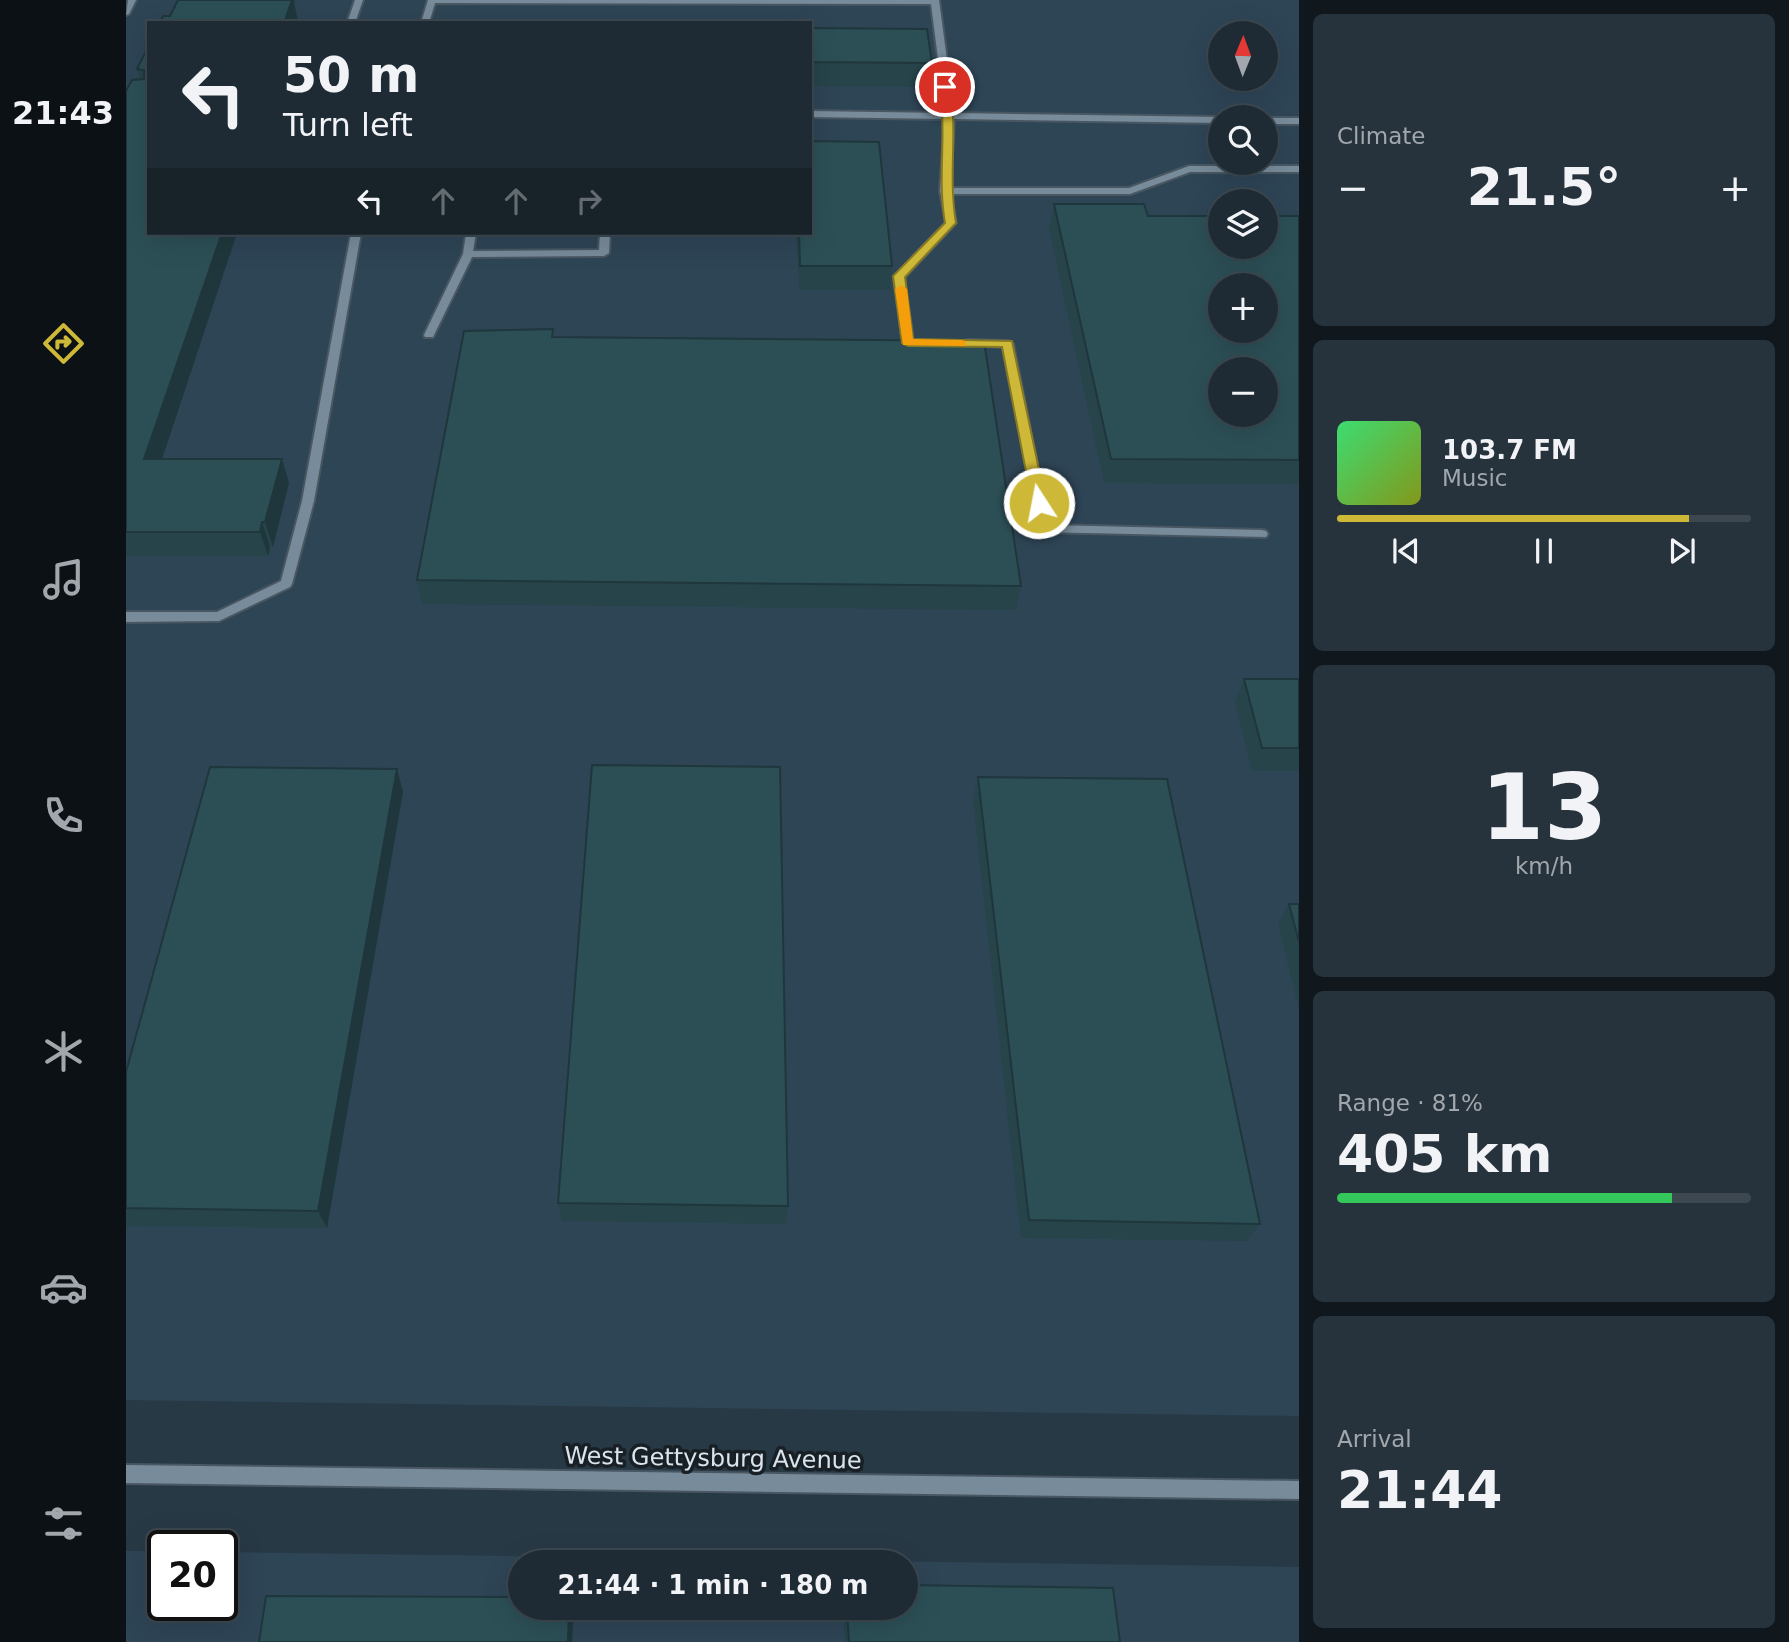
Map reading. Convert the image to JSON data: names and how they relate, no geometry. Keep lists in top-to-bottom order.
{
  "streets": {
    "street": ["West Gettysburg Avenue"]
  },
  "north": "top",
  "page": {
    "tabs": "21:43",
    "tile": [
      "Climate",
      ["13", "km/h"],
      ["Range · 81%", "405 km"],
      ["Arrival", "21:44"]
    ],
    "map_buttons": ["+", "−"],
    "turn": ["50 m", "Turn left"],
    "heat": ["−", "21.5°", "+"],
    "song": ["103.7 FM", "Music"],
    "limit": "20",
    "trip": "21:44 · 1 min · 180 m"
  }
}
